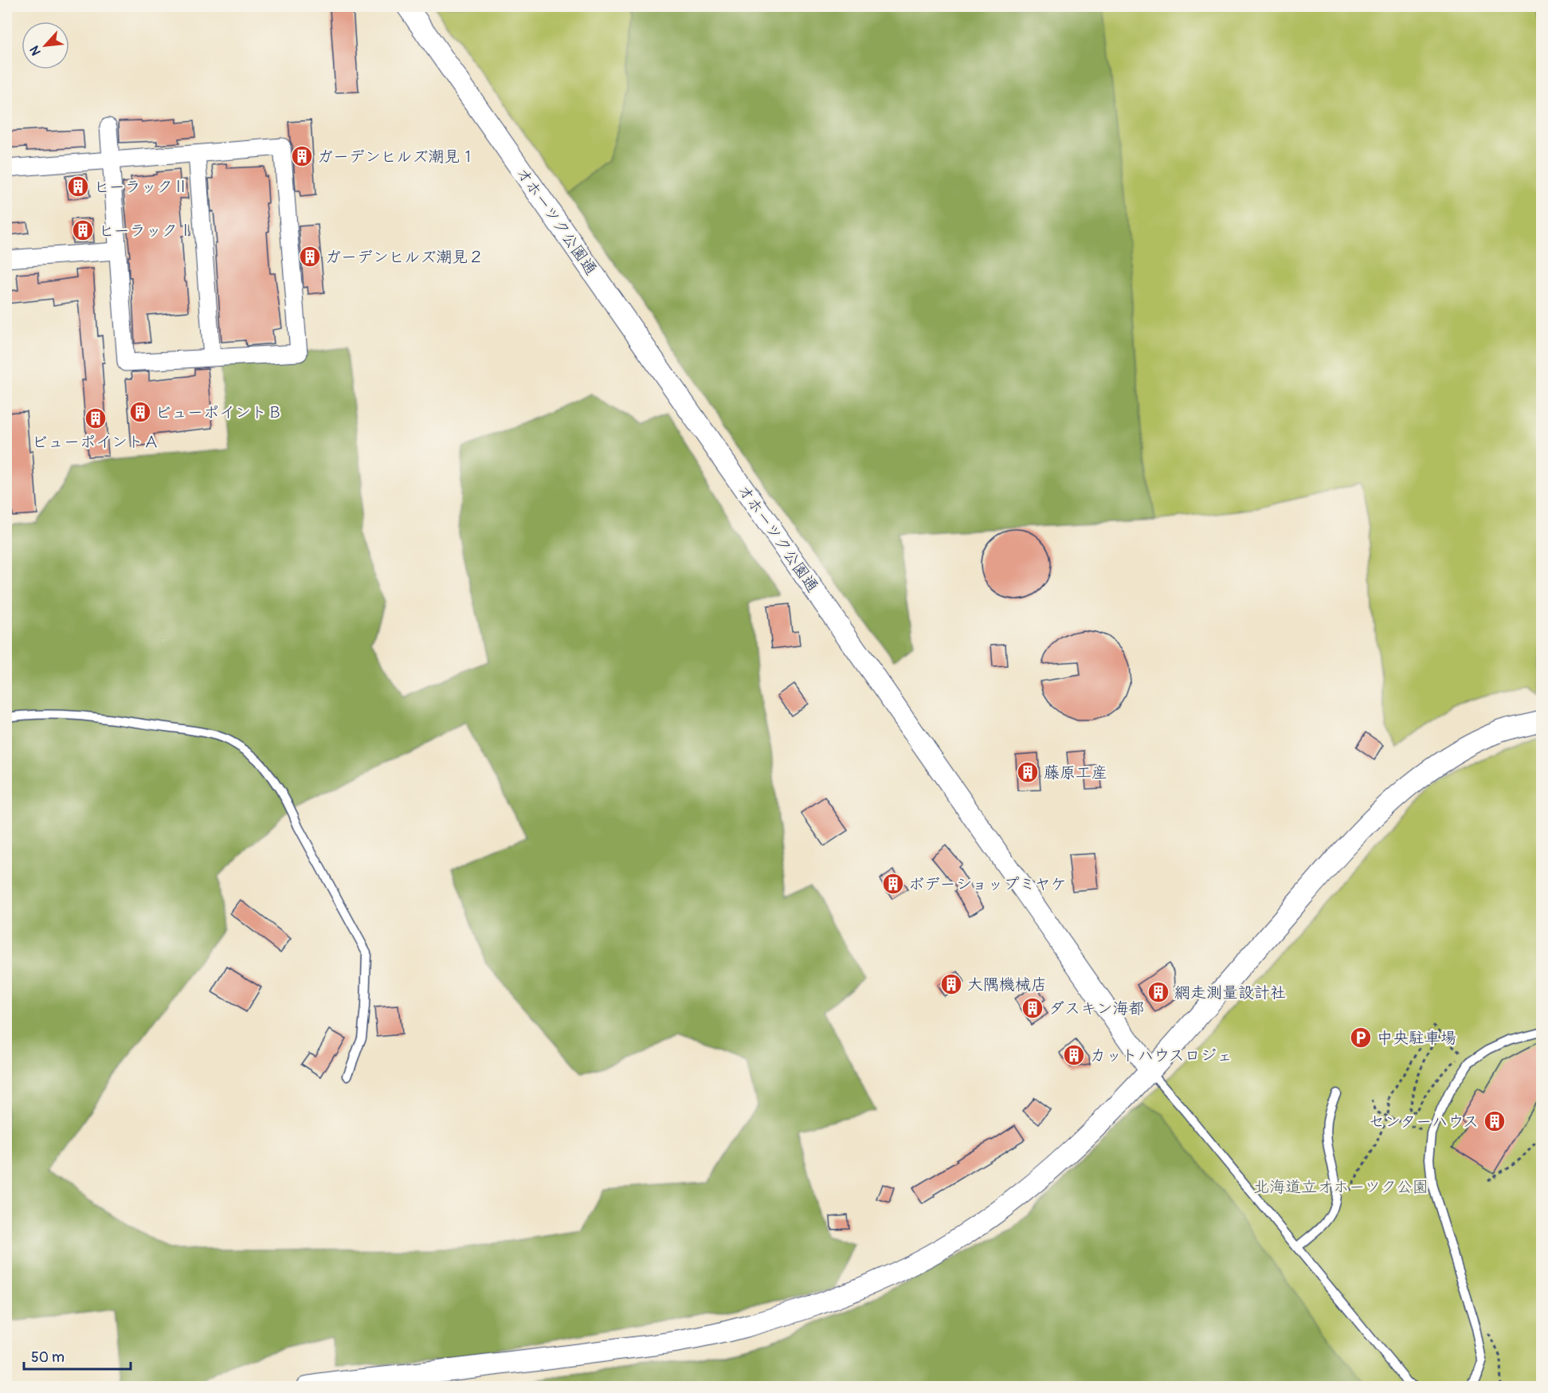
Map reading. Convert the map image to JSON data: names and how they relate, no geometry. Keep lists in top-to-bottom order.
{
  "streets": {
    "street": ["オホーツク公園通"]
  },
  "parks": ["北海道立オホーツク公園"],
  "places": {
    "building": [
      "ガーデンヒルズ潮見１",
      "ヒーラックⅡ",
      "ヒーラックⅠ",
      "ガーデンヒルズ潮見２",
      "ビューポイントＢ",
      "ビューポイントＡ",
      "藤原工産",
      "ボデーショップミヤケ",
      "大隅機械店",
      "網走測量設計社",
      "ダスキン海都",
      "カットハウスロジェ",
      "センターハウス"
    ],
    "parking": ["中央駐車場"]
  },
  "scale_bar": "50 m",
  "north": "bottom left"
}
